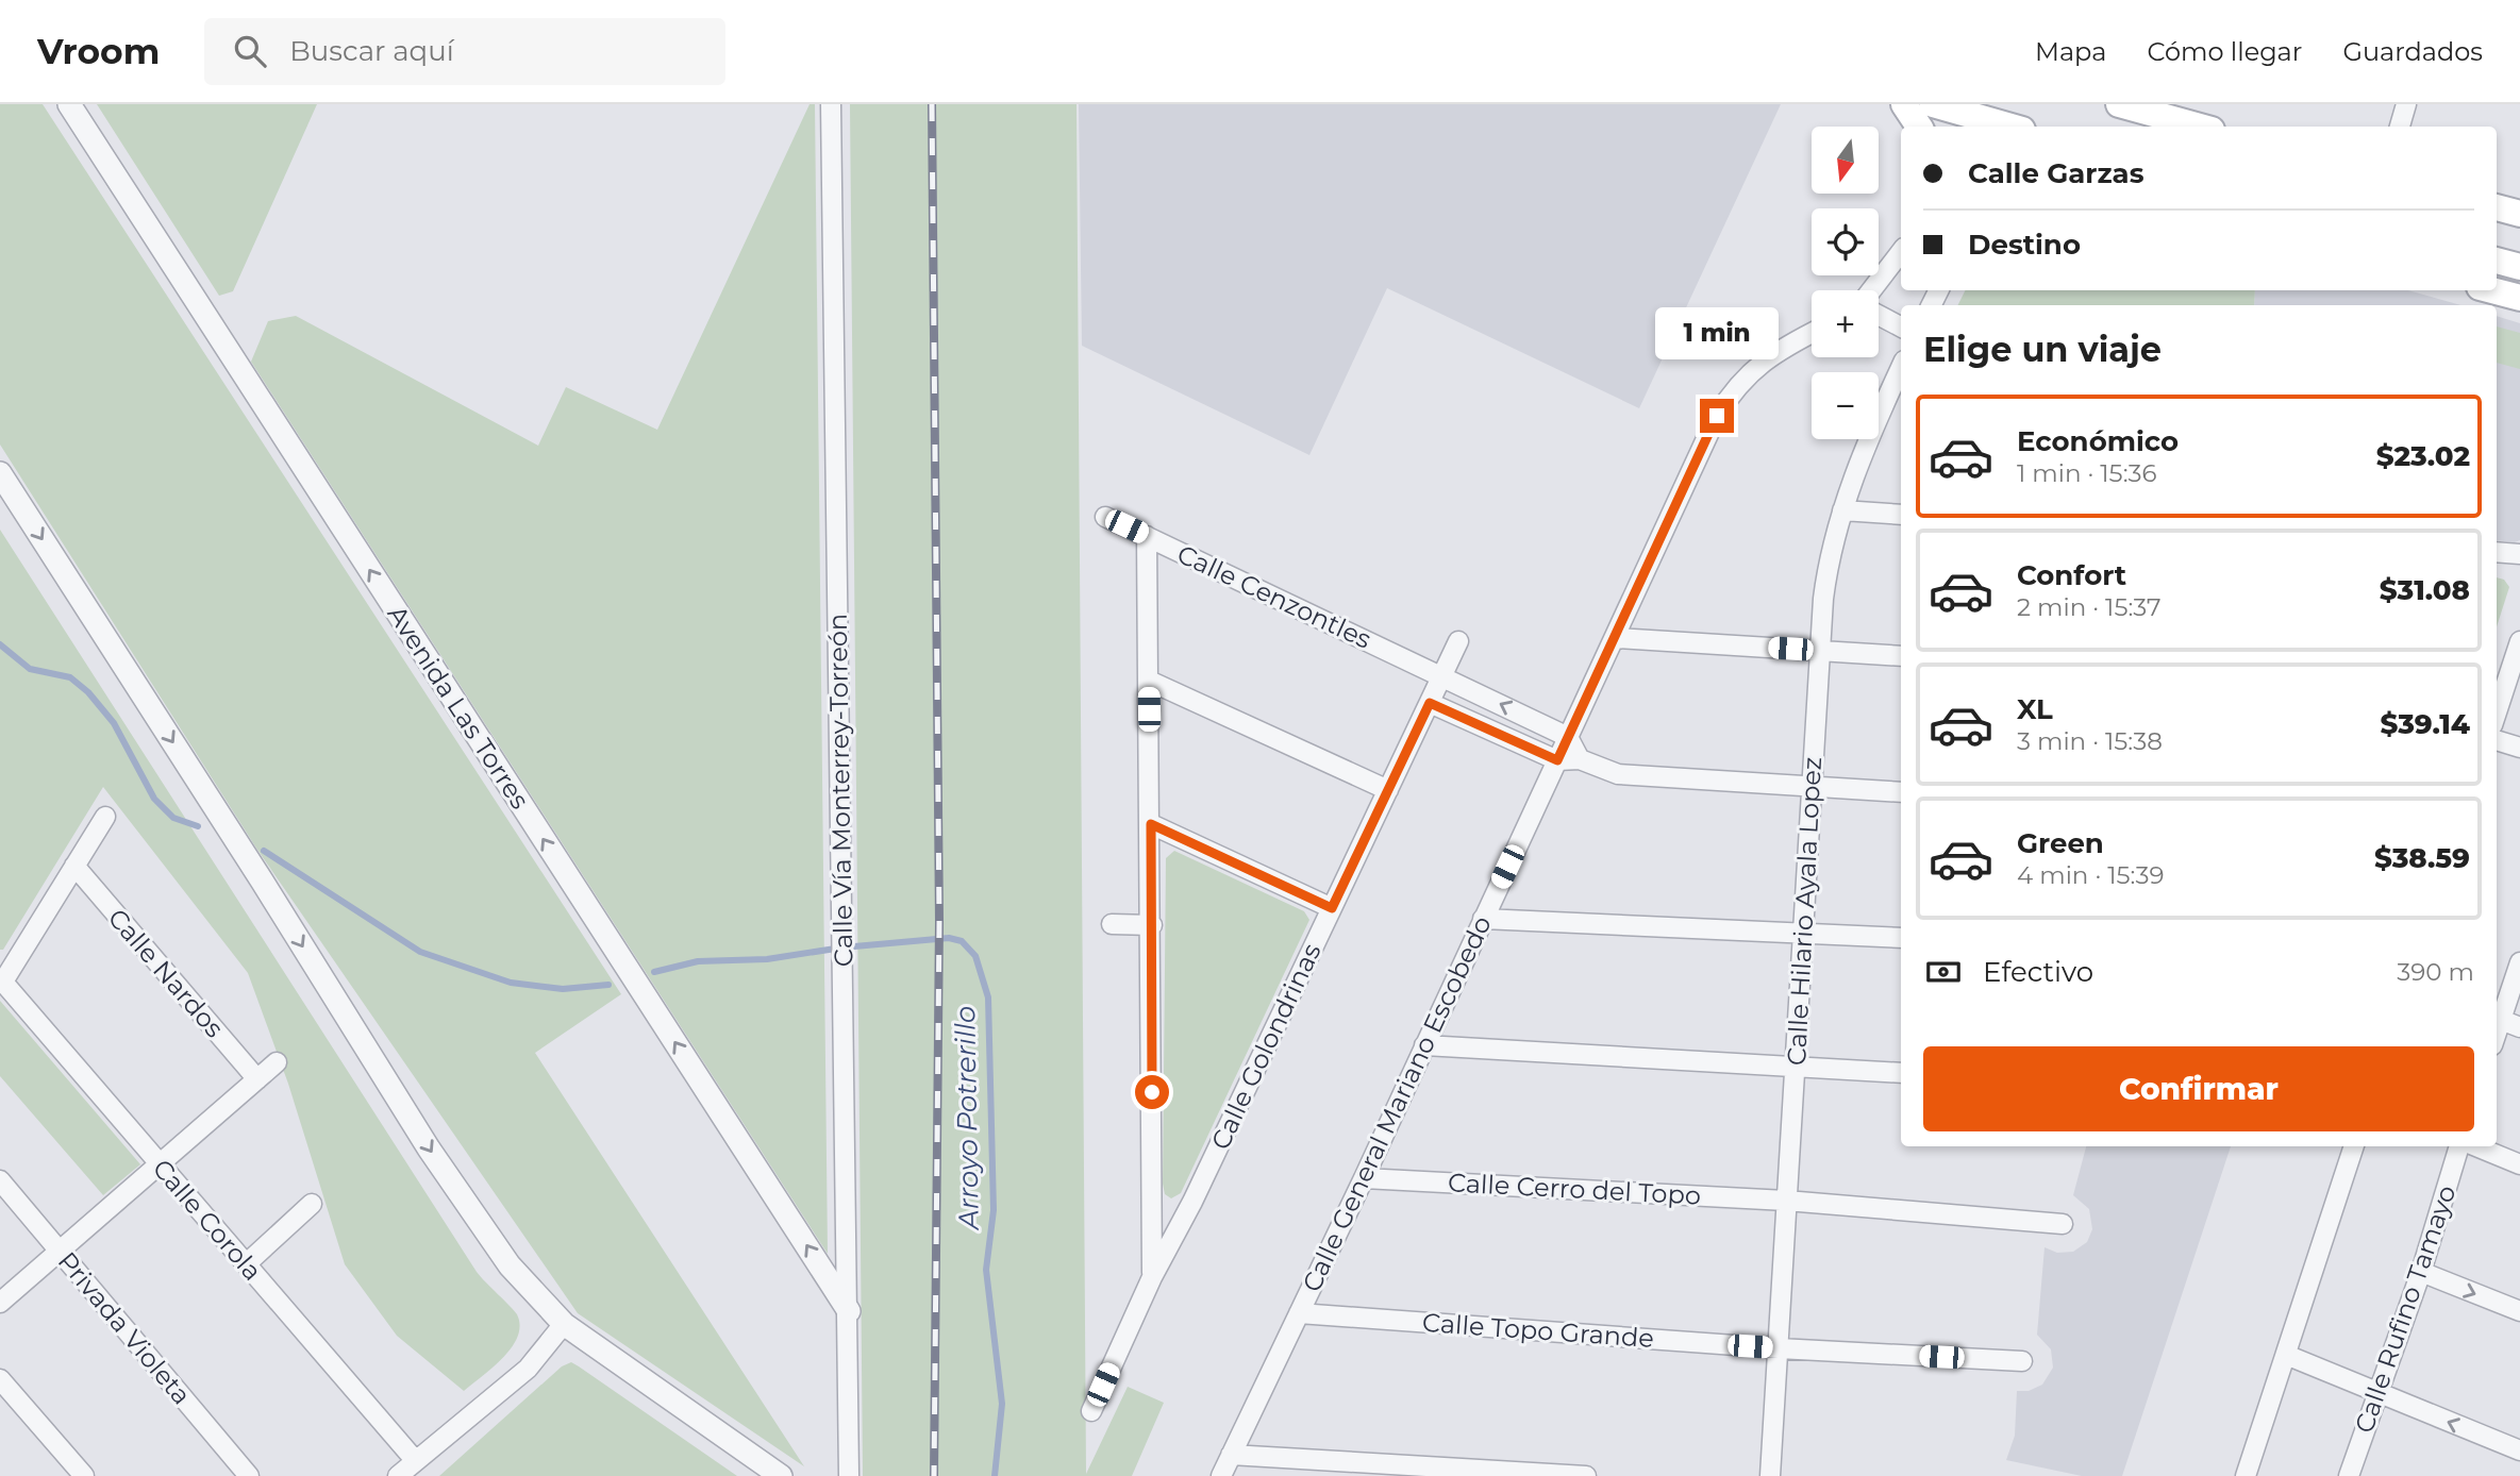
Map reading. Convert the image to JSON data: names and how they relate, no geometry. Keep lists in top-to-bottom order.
{
  "streets": {
    "street": [
      "Calle Cenzontles",
      "Avenida Las Torres",
      "Calle Vía Monterrey-Torreón",
      "Calle Hilario Ayala Lopez",
      "Calle Nardos",
      "Calle Golondrinas",
      "Calle General Mariano Escobedo",
      "Calle Cerro del Topo",
      "Calle Corola",
      "Calle Rufino Tamayo",
      "Privada Violeta",
      "Calle Topo Grande"
    ]
  },
  "crossings": [
    ["Calle Cenzontles", "Calle Golondrinas"],
    ["Calle Cenzontles", "Calle General Mariano Escobedo"],
    ["Avenida Las Torres", "Calle Vía Monterrey-Torreón"],
    ["Calle Hilario Ayala Lopez", "Calle Cerro del Topo"],
    ["Calle Hilario Ayala Lopez", "Calle Topo Grande"],
    ["Calle General Mariano Escobedo", "Calle Cerro del Topo"],
    ["Calle General Mariano Escobedo", "Calle Topo Grande"]
  ],
  "one_way": ["Avenida Las Torres"],
  "water": ["Arroyo Potrerillo"],
  "north": "bottom",
  "page": {
    "header": "Vroom",
    "search": "Buscar aquí",
    "nav": ["Mapa", "Cómo llegar", "Guardados"],
    "map_buttons": ["+", "−"],
    "banner": ["Calle Garzas", "Destino"],
    "heading": "Elige un viaje",
    "bubble": "1 min",
    "list": [
      {
        "name": "Económico",
        "note": "1 min · 15:36",
        "value": "$23.02"
      },
      {
        "name": "Confort",
        "note": "2 min · 15:37",
        "value": "$31.08"
      },
      {
        "name": "XL",
        "note": "3 min · 15:38",
        "value": "$39.14"
      },
      {
        "name": "Green",
        "note": "4 min · 15:39",
        "value": "$38.59"
      }
    ],
    "pay": ["Efectivo", "390 m"],
    "buttons": "Confirmar"
  }
}
